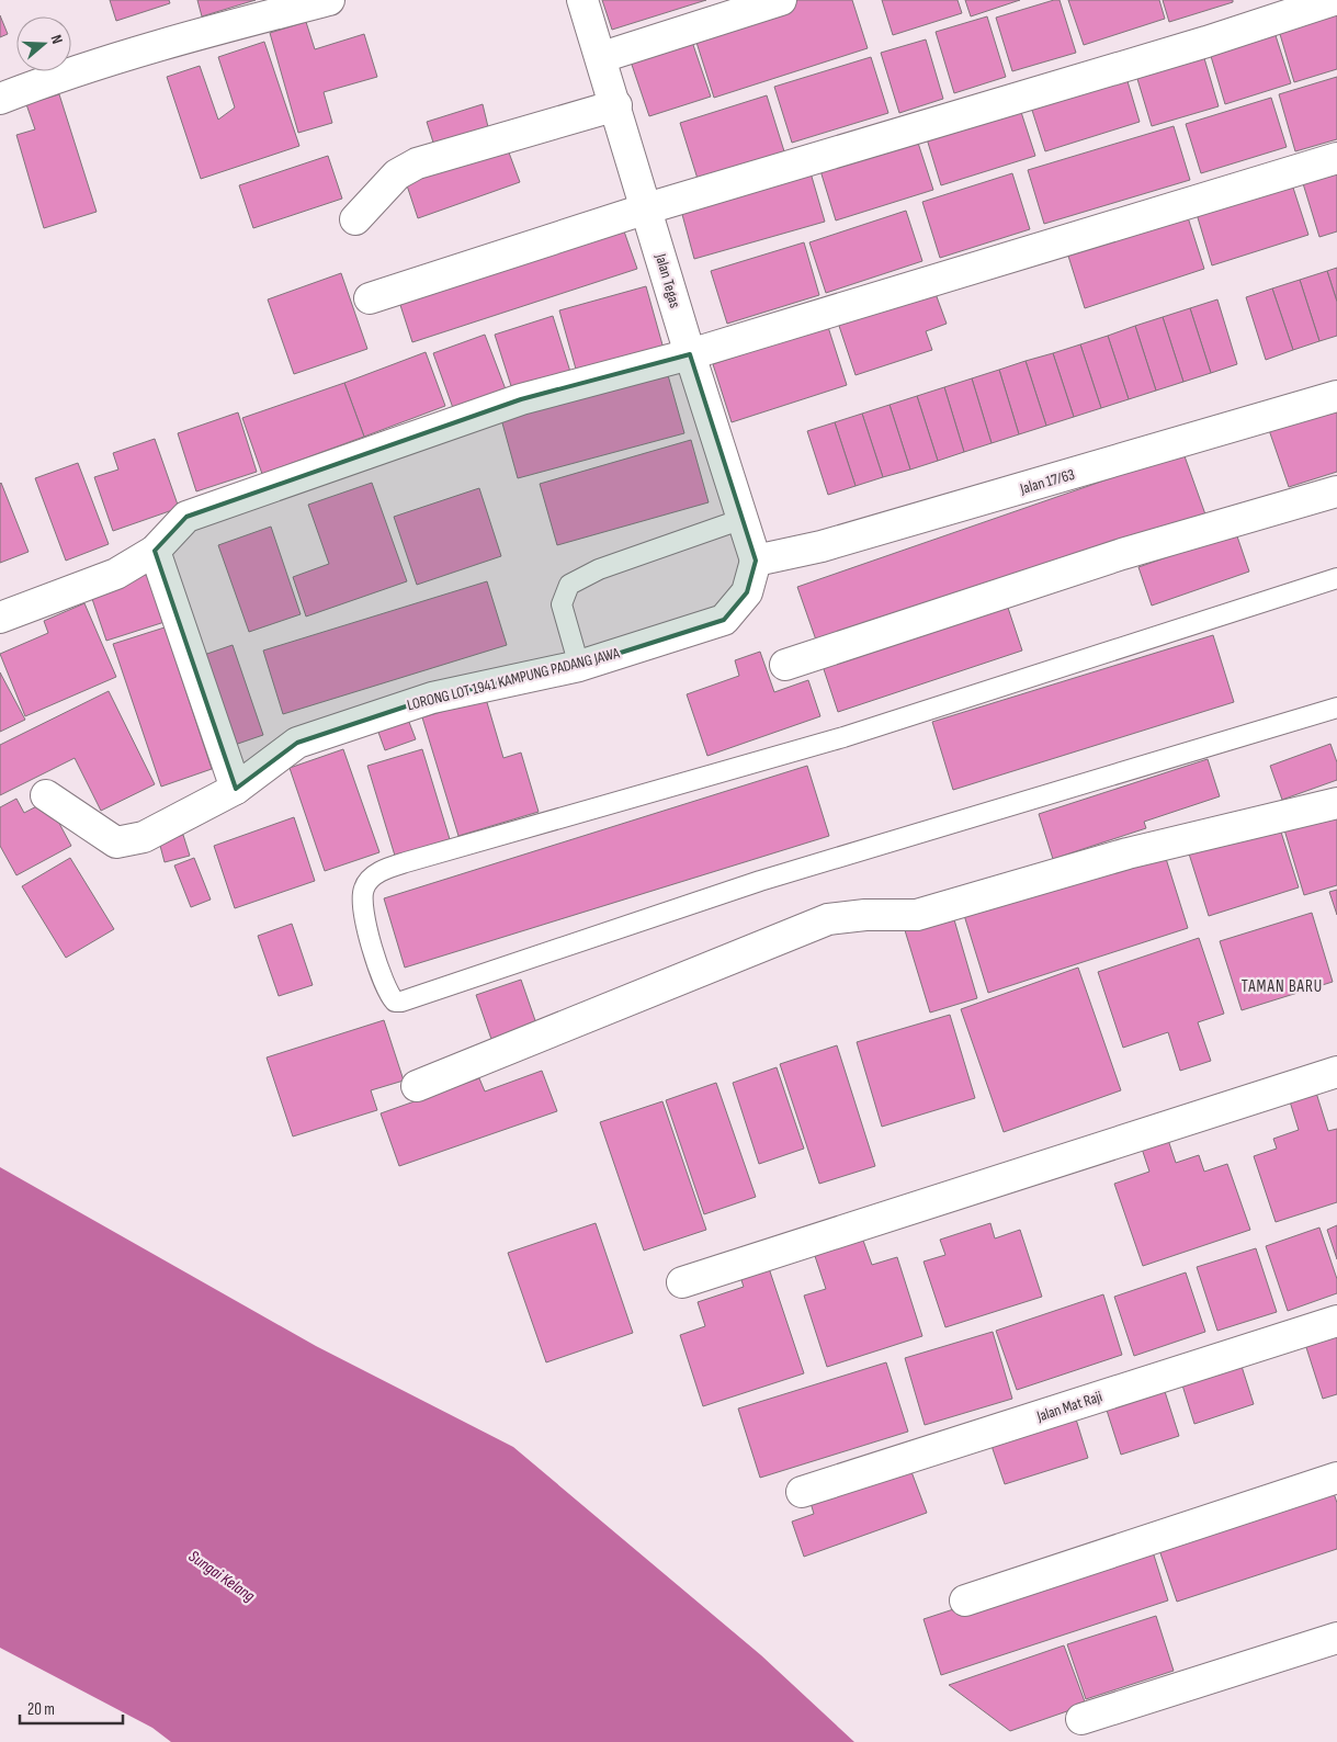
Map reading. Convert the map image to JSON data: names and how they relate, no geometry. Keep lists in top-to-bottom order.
{
  "streets": {
    "street": [
      "Jalan Tegas",
      "Jalan 17/63",
      "LORONG LOT 1941 KAMPUNG PADANG JAWA",
      "Jalan Mat Raji"
    ]
  },
  "crossings": [
    ["Jalan Tegas", "Jalan 17/63"],
    ["Jalan Tegas", "LORONG LOT 1941 KAMPUNG PADANG JAWA"],
    ["Jalan 17/63", "LORONG LOT 1941 KAMPUNG PADANG JAWA"]
  ],
  "districts": ["TAMAN BARU"],
  "water": ["Sungai Kelang"],
  "scale_bar": "20 m",
  "north": "right"
}
